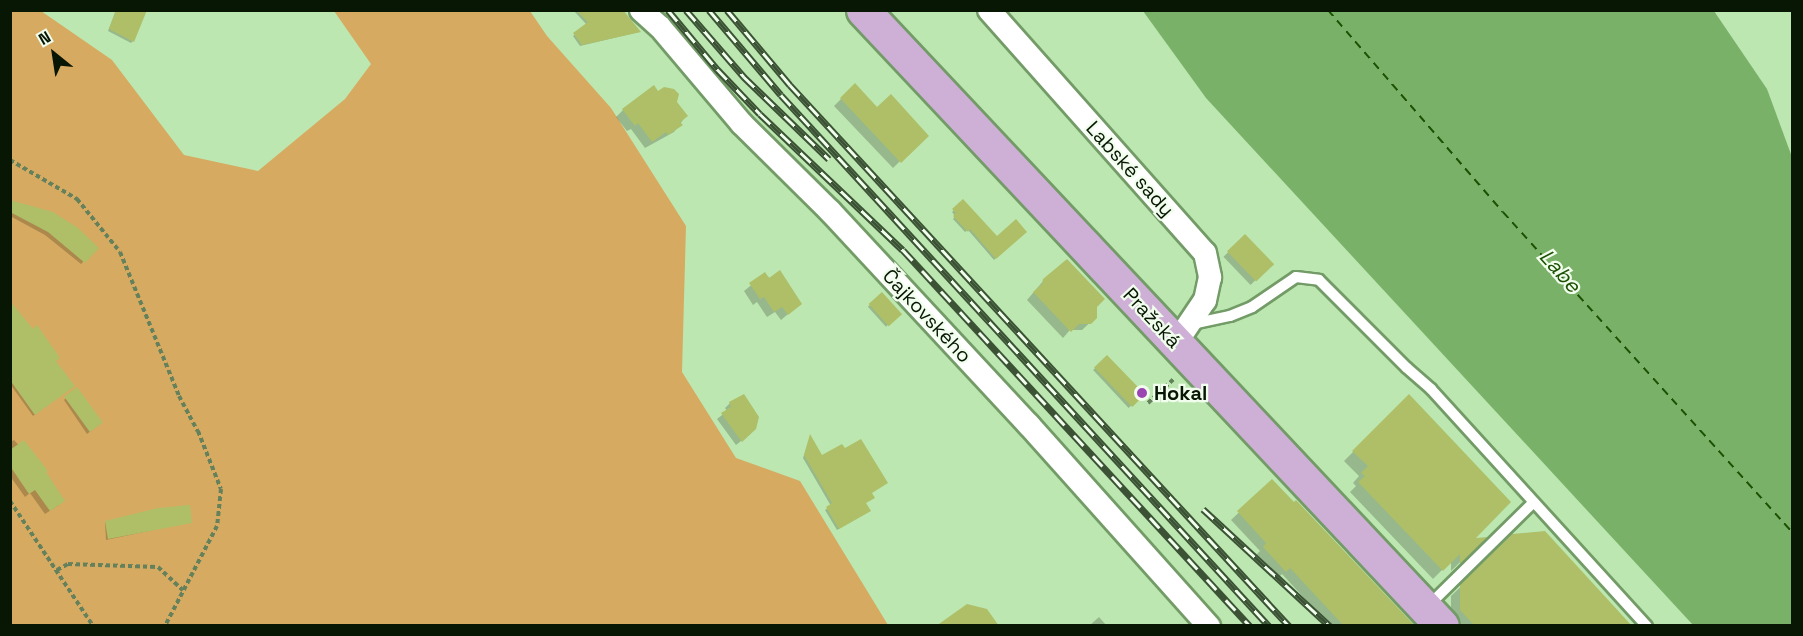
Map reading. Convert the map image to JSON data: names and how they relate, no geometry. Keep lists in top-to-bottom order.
{
  "streets": {
    "main road": ["Pražská"],
    "street": ["Labské sady", "Čajkovského"]
  },
  "crossings": [
    ["Labské sady", "Pražská"]
  ],
  "water": ["Labe"],
  "places": ["Hokal"],
  "north": "top left"
}
